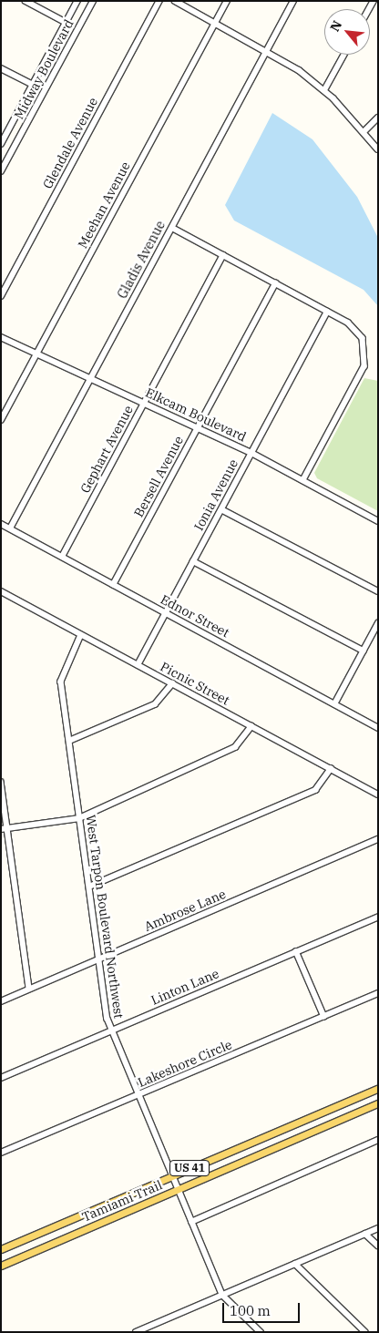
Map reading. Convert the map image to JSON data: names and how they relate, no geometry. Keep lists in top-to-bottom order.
{
  "streets": {
    "main road": ["US 41", "Tamiami Trail"],
    "street": [
      "Midway Boulevard",
      "Glendale Avenue",
      "Meehan Avenue",
      "Gladis Avenue",
      "Elkcam Boulevard",
      "Gephart Avenue",
      "Bersell Avenue",
      "Ionia Avenue",
      "Ednor Street",
      "Picnic Street",
      "Ambrose Lane",
      "West Tarpon Boulevard Northwest",
      "Linton Lane",
      "Lakeshore Circle"
    ]
  },
  "crossings": [
    ["Meehan Avenue", "Elkcam Boulevard"],
    ["Gladis Avenue", "Elkcam Boulevard"],
    ["Gladis Avenue", "Ednor Street"],
    ["Elkcam Boulevard", "Gephart Avenue"],
    ["Elkcam Boulevard", "Bersell Avenue"],
    ["Elkcam Boulevard", "Ionia Avenue"],
    ["Gephart Avenue", "Ednor Street"],
    ["Bersell Avenue", "Ednor Street"],
    ["Ionia Avenue", "Ednor Street"],
    ["Ionia Avenue", "Picnic Street"],
    ["Picnic Street", "West Tarpon Boulevard Northwest"],
    ["Ambrose Lane", "West Tarpon Boulevard Northwest"],
    ["West Tarpon Boulevard Northwest", "Linton Lane"],
    ["West Tarpon Boulevard Northwest", "Lakeshore Circle"],
    ["West Tarpon Boulevard Northwest", "Tamiami Trail"]
  ],
  "scale_bar": "100 m",
  "north": "top left"
}
